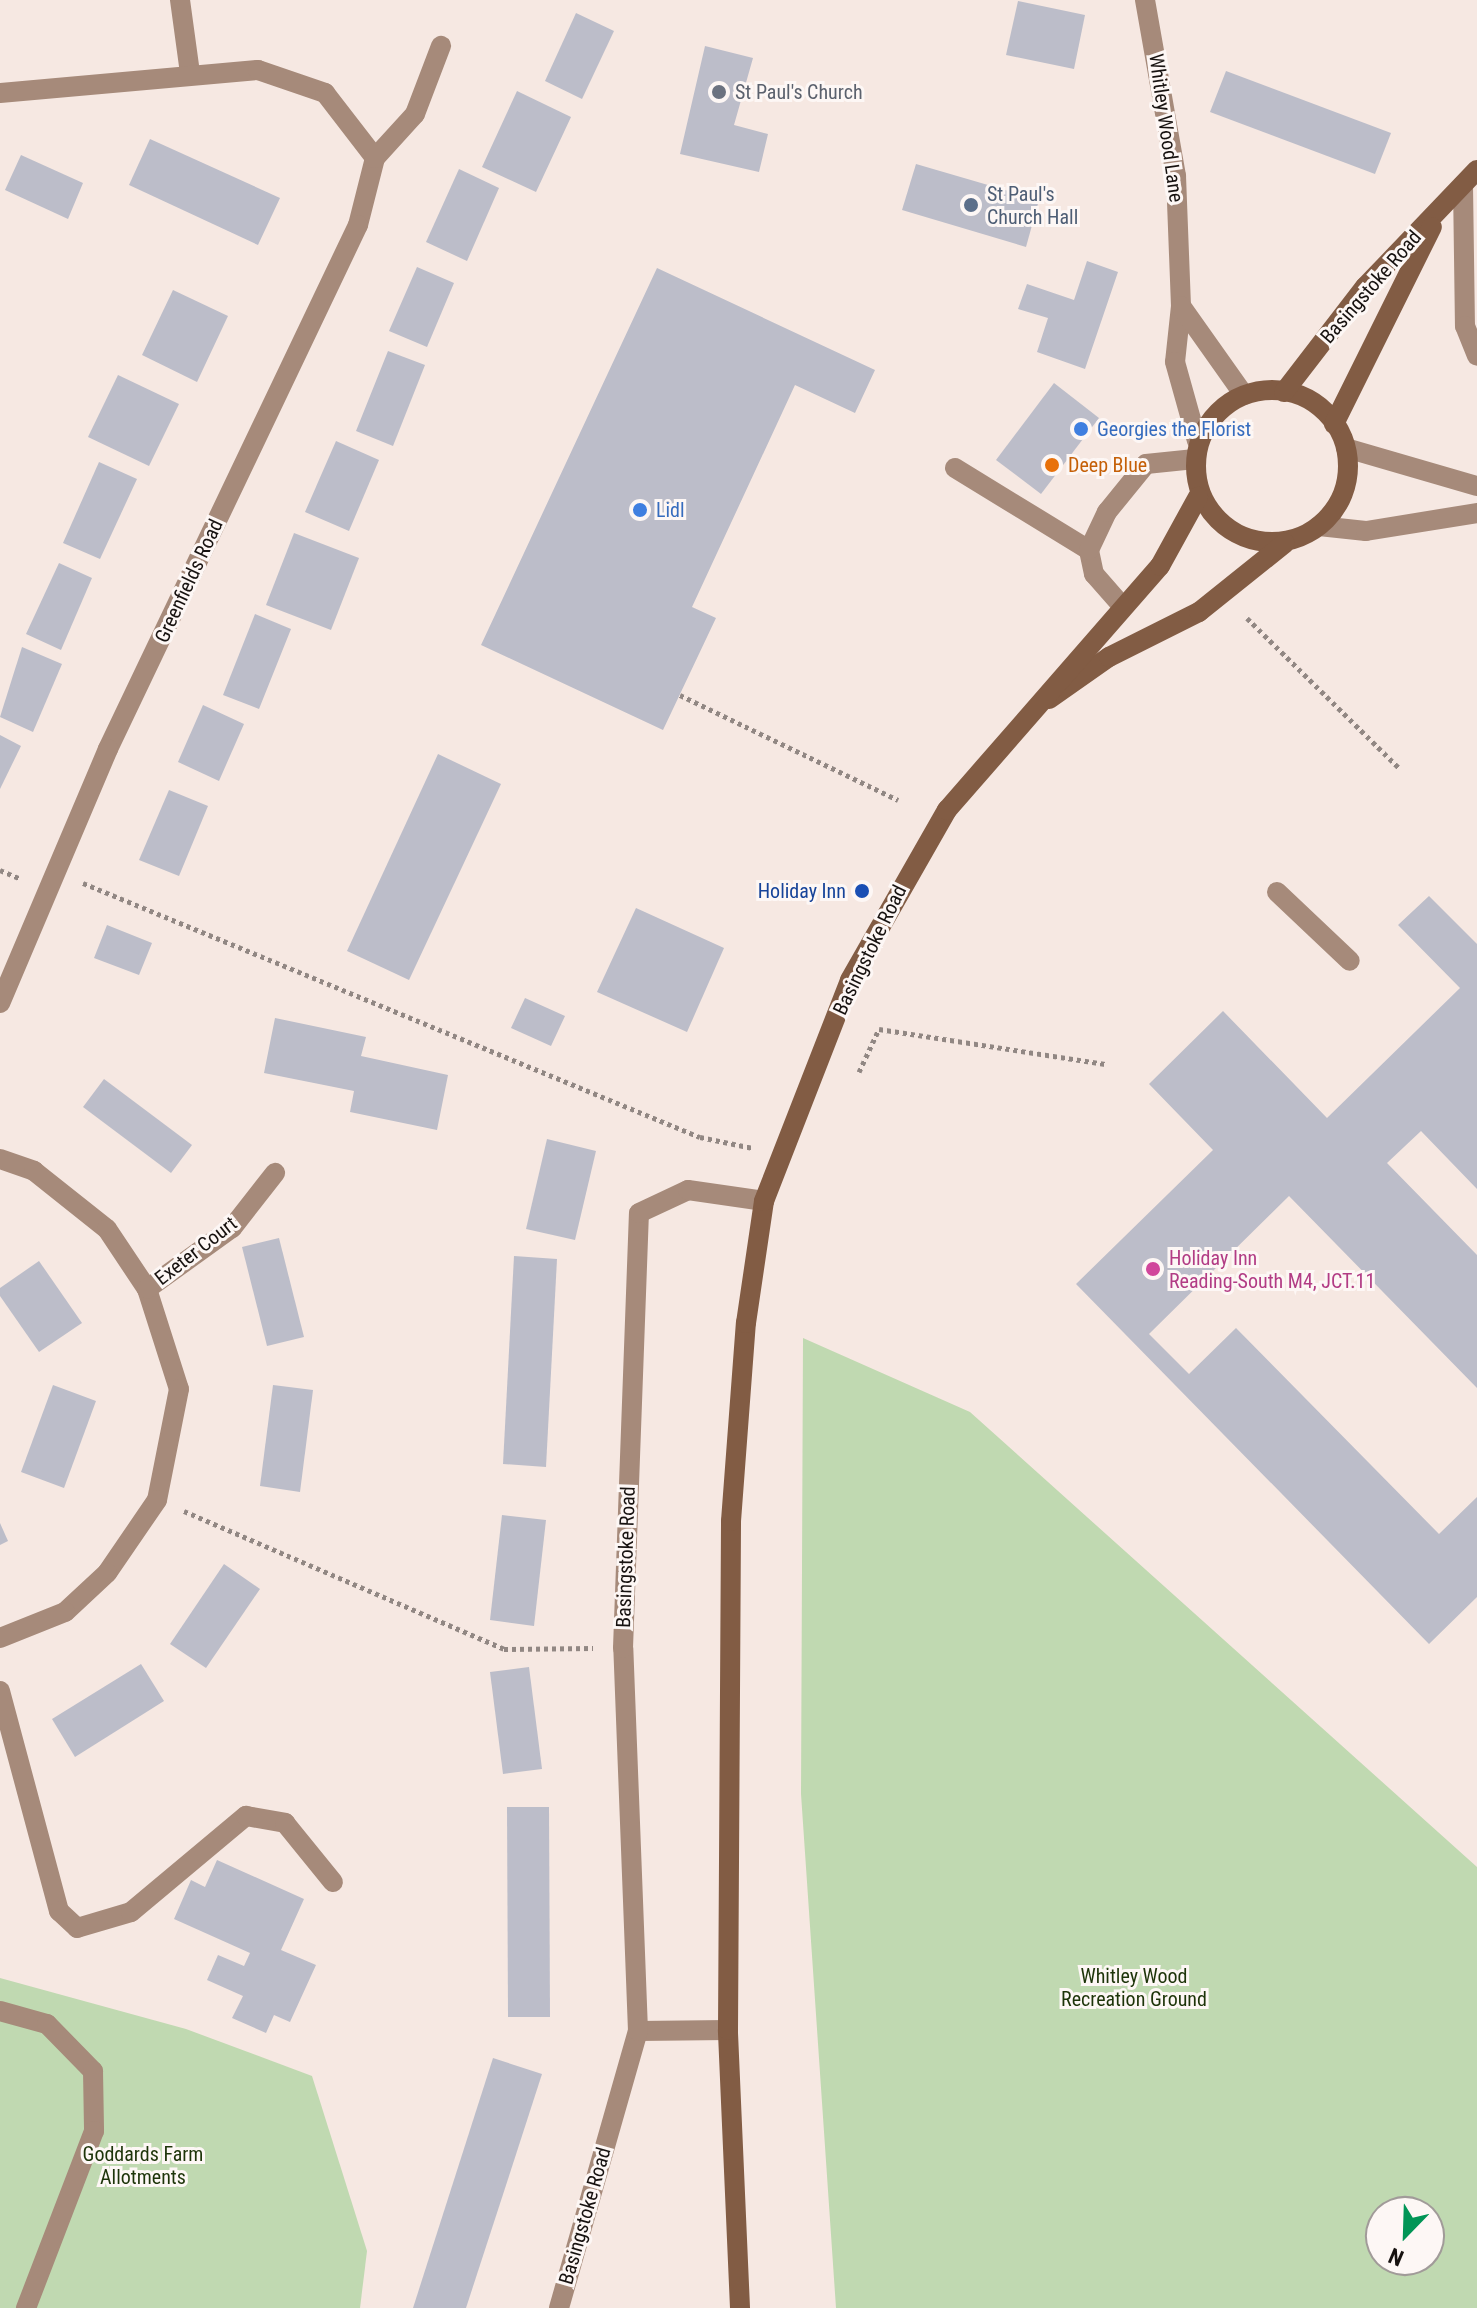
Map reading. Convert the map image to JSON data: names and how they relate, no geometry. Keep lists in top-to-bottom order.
{
  "streets": {
    "main road": ["Basingstoke Road"],
    "street": ["Whitley Wood Lane", "Greenfields Road", "Exeter Court"]
  },
  "crossings": [
    ["Whitley Wood Lane", "Basingstoke Road"]
  ],
  "parks": ["Whitley Wood Recreation Ground", "Goddards Farm Allotments"],
  "places": [
    "St Paul's Church",
    "St Paul's Church Hall",
    "Georgies the Florist",
    "Deep Blue",
    "Lidl",
    "Holiday Inn",
    "Holiday Inn Reading-South M4, JCT.11"
  ],
  "north": "bottom left"
}
